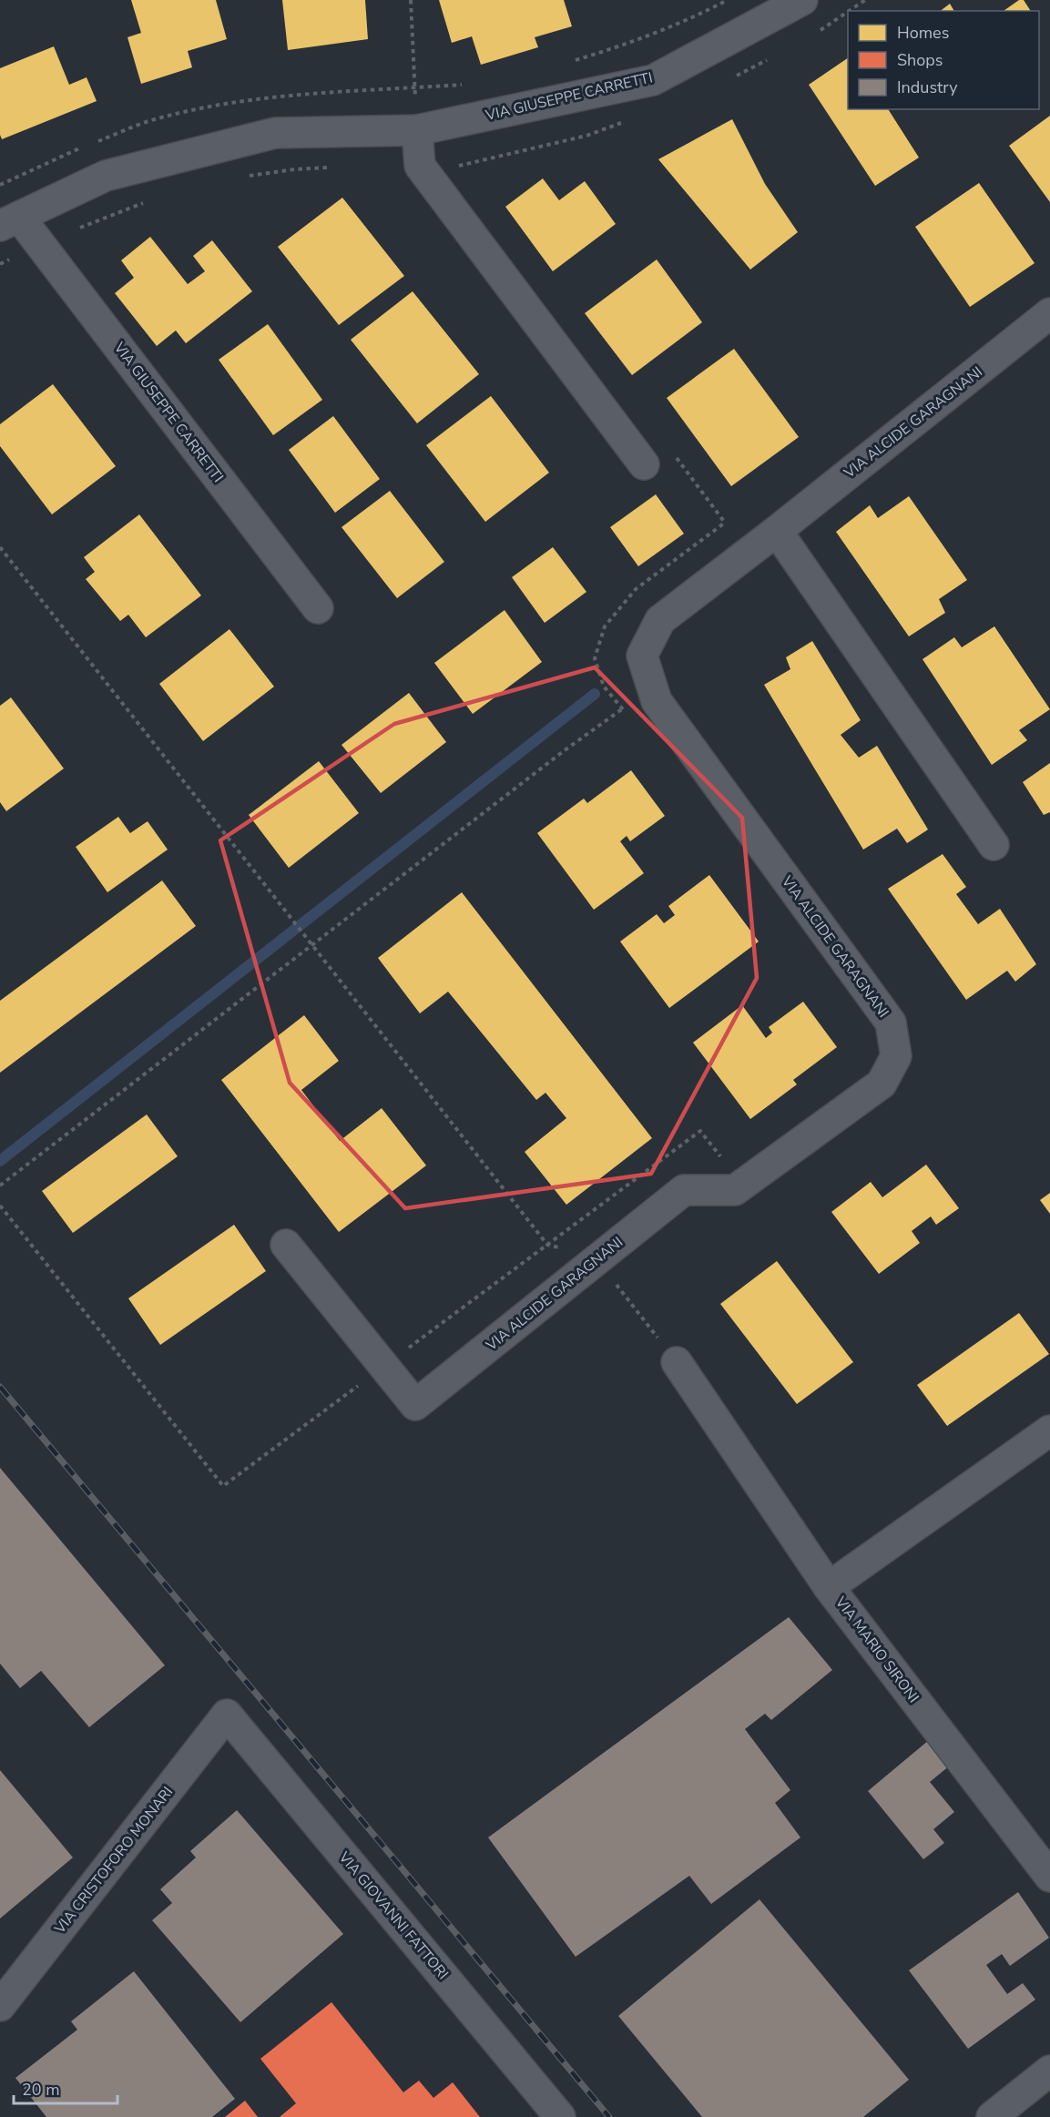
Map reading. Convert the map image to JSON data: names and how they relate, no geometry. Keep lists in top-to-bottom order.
{
  "streets": {
    "street": [
      "VIA GIUSEPPE CARRETTI",
      "VIA ALCIDE GARAGNANI",
      "VIA MARIO SIRONI",
      "VIA CRISTOFORO MONARI",
      "VIA GIOVANNI FATTORI"
    ]
  },
  "crossings": [
    ["VIA CRISTOFORO MONARI", "VIA GIOVANNI FATTORI"]
  ],
  "legend": ["Homes", "Shops", "Industry"],
  "scale_bar": "20 m"
}
